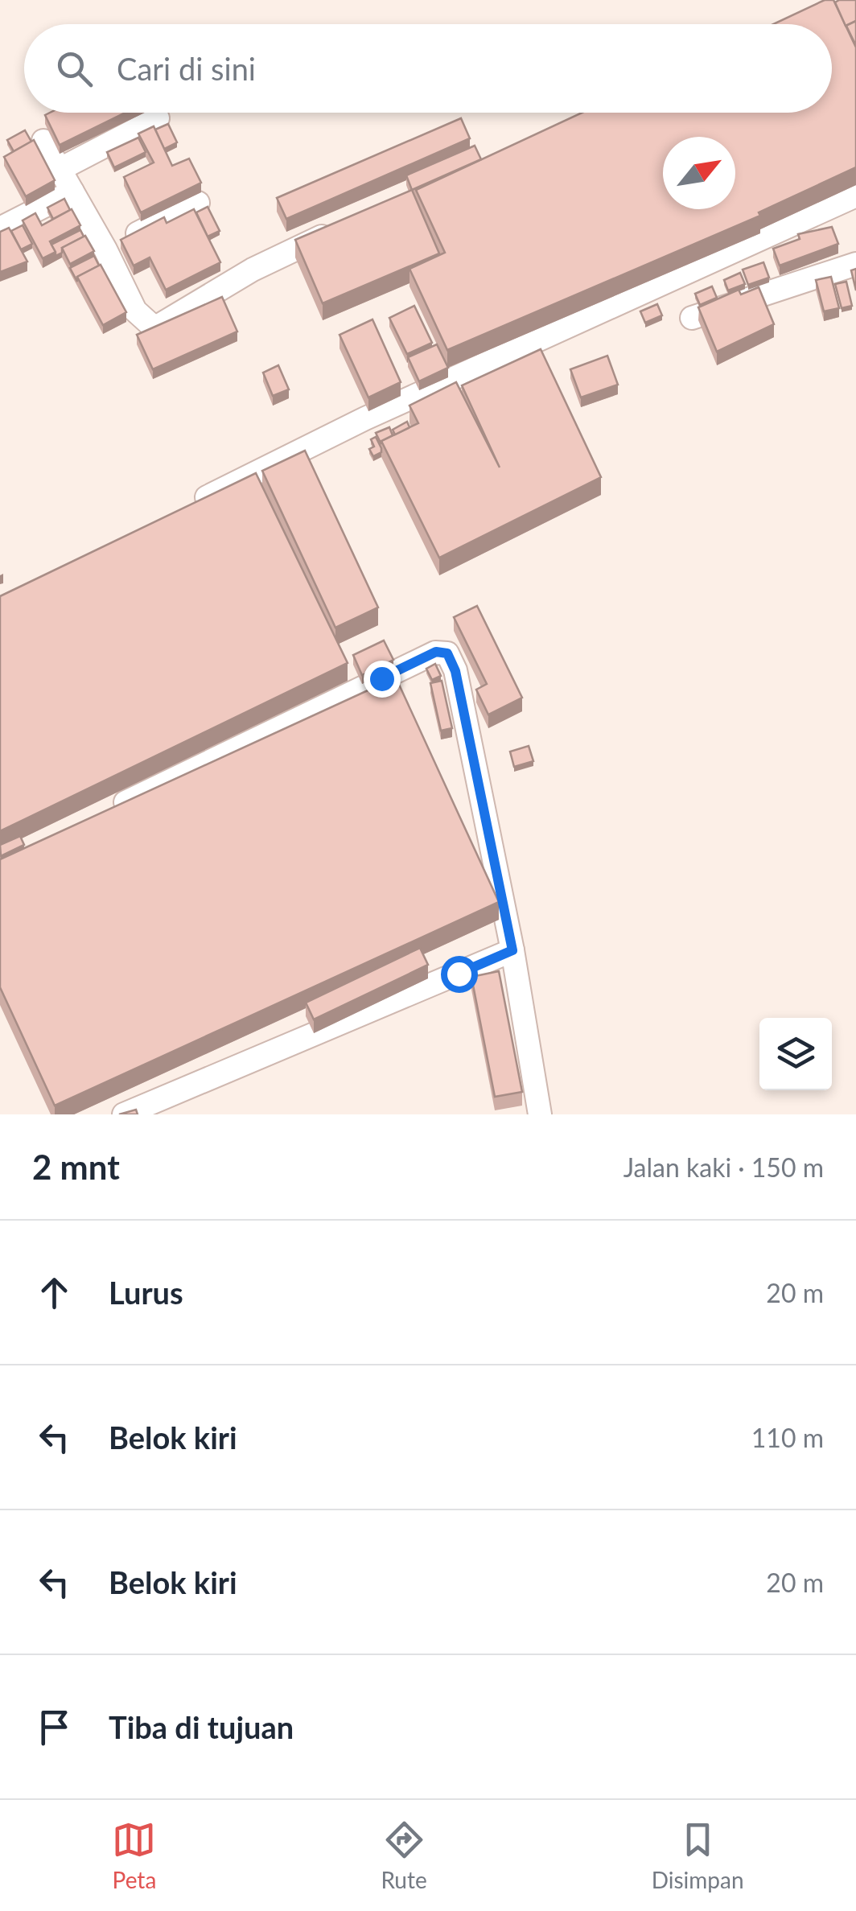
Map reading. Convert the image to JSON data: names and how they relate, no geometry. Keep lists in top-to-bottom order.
{
  "north": "top right",
  "page": {
    "search": "Cari di sini",
    "heading": ["2 mnt", "Jalan kaki · 150 m"],
    "list": [
      ["Lurus", "20 m"],
      ["Belok kiri", "110 m"],
      ["Belok kiri", "20 m"],
      "Tiba di tujuan"
    ],
    "nav": ["Peta", "Rute", "Disimpan"]
  }
}
